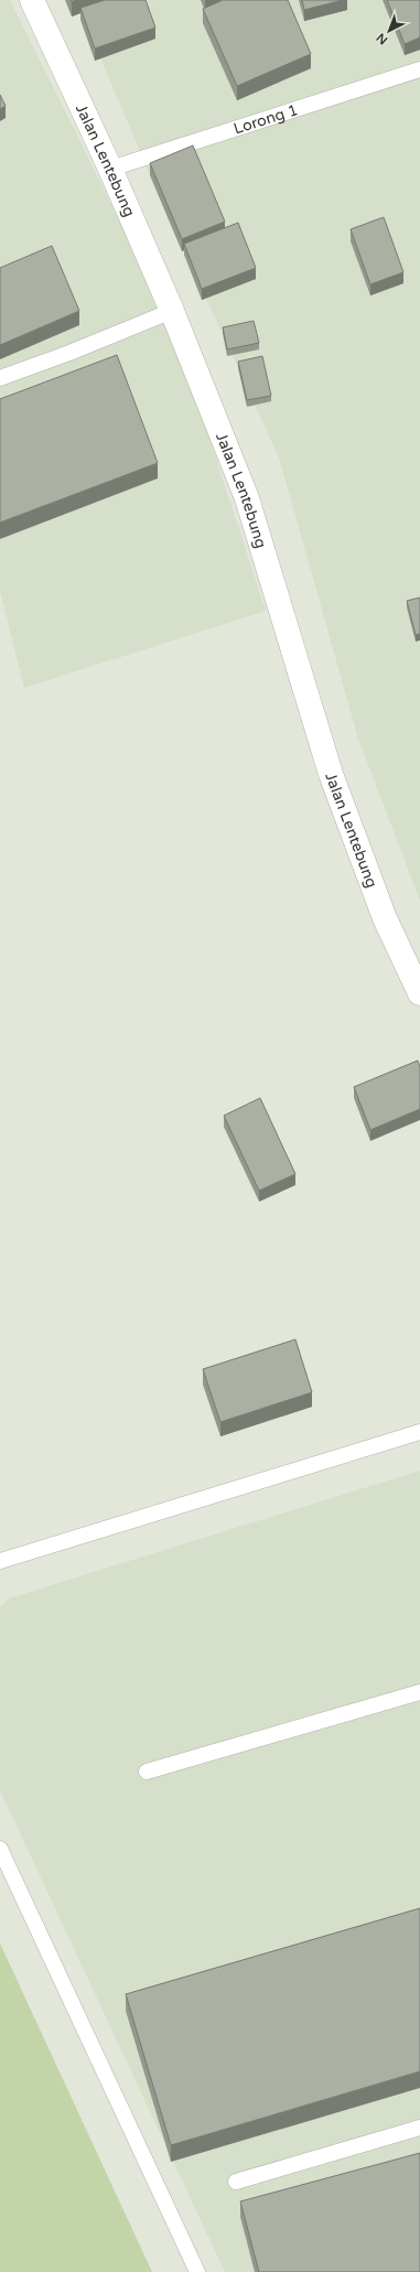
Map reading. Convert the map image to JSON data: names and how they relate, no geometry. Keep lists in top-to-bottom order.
{
  "streets": {
    "street": ["Jalan Lentebung"],
    "lane": ["Lorong 1"]
  },
  "crossings": [
    ["Lorong 1", "Jalan Lentebung"]
  ],
  "north": "bottom left"
}
